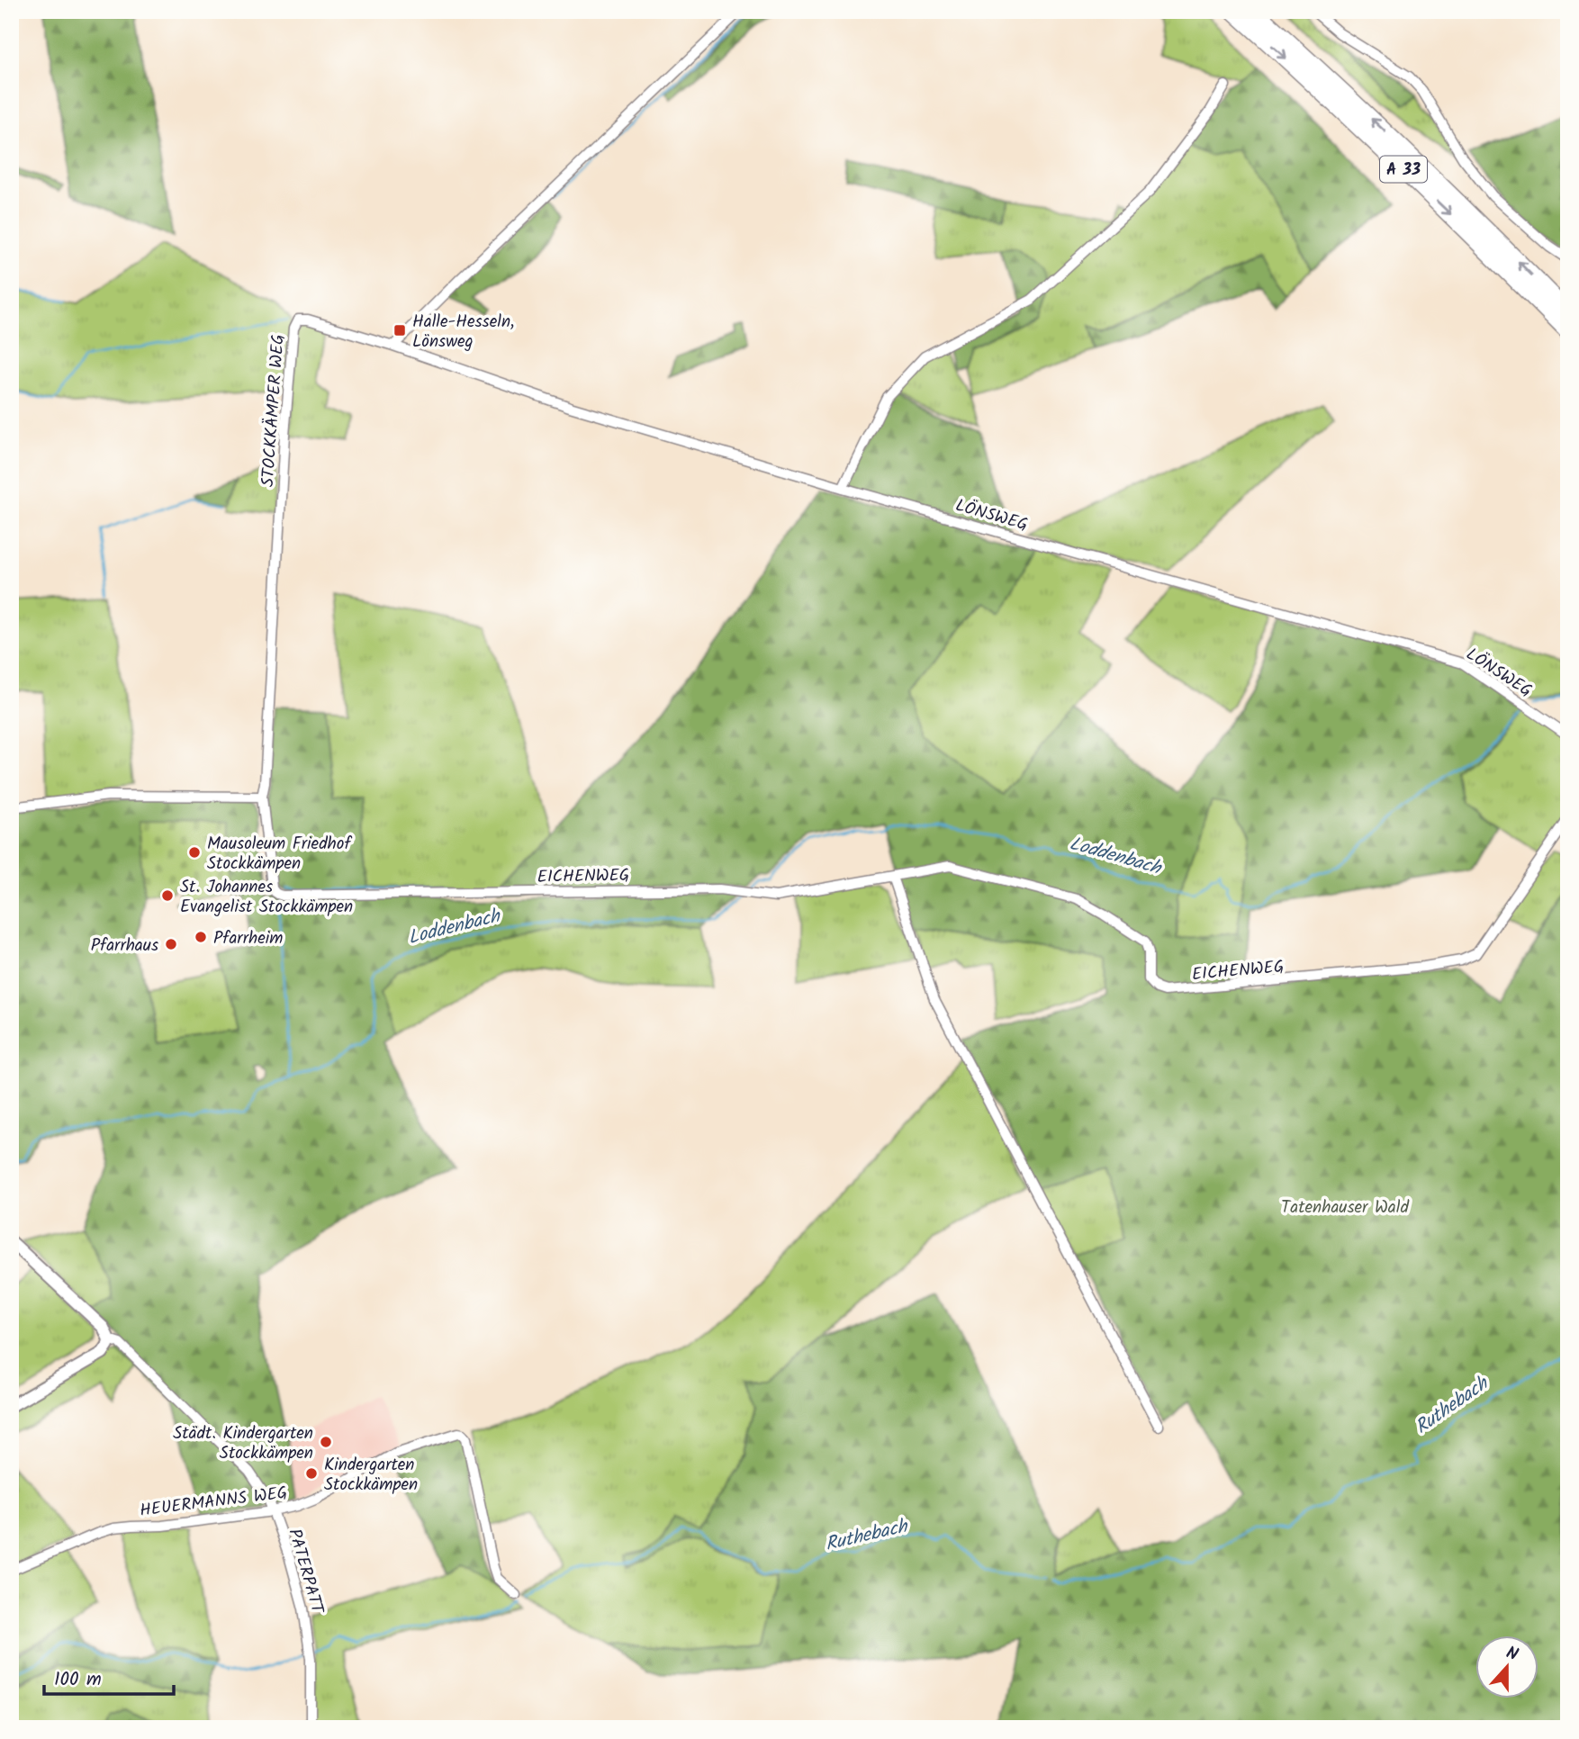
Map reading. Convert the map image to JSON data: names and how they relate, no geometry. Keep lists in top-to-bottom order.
{
  "streets": {
    "highway": ["A 33"],
    "street": [
      "STOCKKÄMPER WEG",
      "LÖNSWEG",
      "EICHENWEG",
      "HEUERMANNS WEG",
      "PATERPATT"
    ]
  },
  "crossings": [
    ["STOCKKÄMPER WEG", "LÖNSWEG"],
    ["STOCKKÄMPER WEG", "EICHENWEG"],
    ["HEUERMANNS WEG", "PATERPATT"]
  ],
  "water": ["Loddenbach", "Ruthebach"],
  "parks": ["Tatenhauser Wald"],
  "places": {
    "transit": ["Halle-Hesseln, Lönsweg"],
    "other": [
      "Mausoleum Friedhof Stockkämpen",
      "St. Johannes Evangelist Stockkämpen",
      "Pfarrheim",
      "Pfarrhaus",
      "Städt. Kindergarten Stockkämpen",
      "Kindergarten Stockkämpen"
    ]
  },
  "scale_bar": "100 m",
  "north": "top"
}
